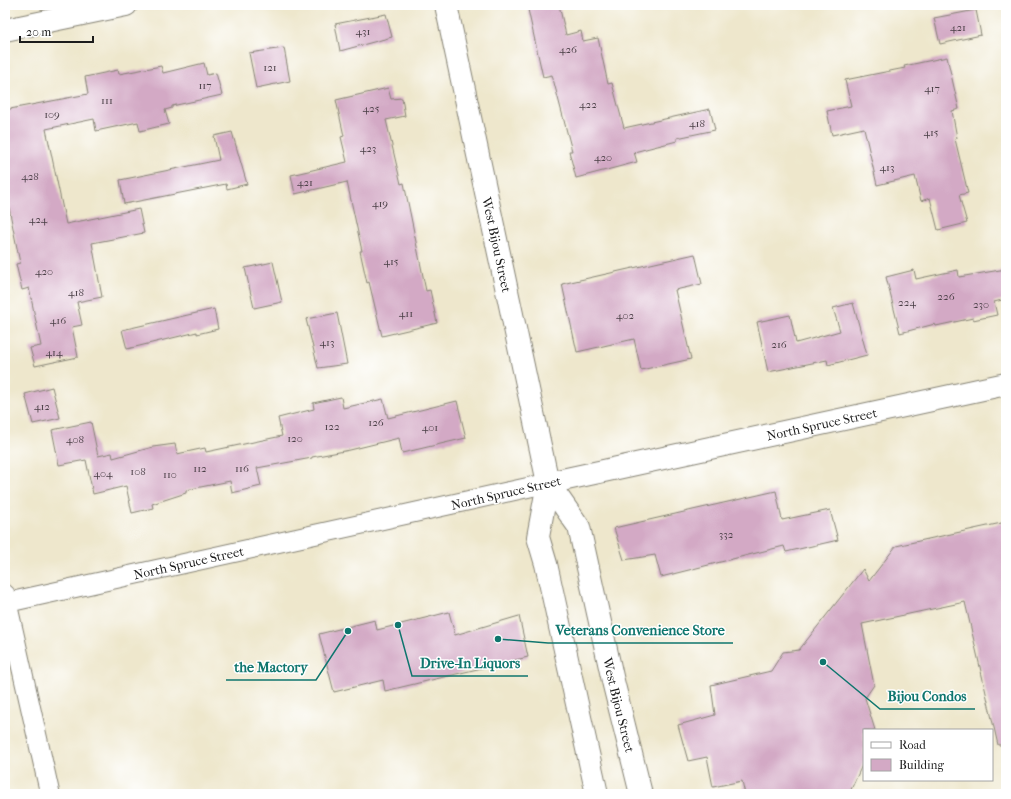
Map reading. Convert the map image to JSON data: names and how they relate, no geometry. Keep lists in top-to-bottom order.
{
  "streets": {
    "main road": ["West Bijou Street", "North Spruce Street"]
  },
  "crossings": [
    ["West Bijou Street", "North Spruce Street"]
  ],
  "places": [
    "Drive-In Liquors",
    "the Mactory",
    "Veterans Convenience Store",
    "Bijou Condos"
  ],
  "house_numbers": [
    "421",
    "431",
    "426",
    "121",
    "117",
    "417",
    "111",
    "422",
    "425",
    "109",
    "418",
    "415",
    "423",
    "420",
    "413",
    "428",
    "421",
    "419",
    "424",
    "415",
    "420",
    "418",
    "226",
    "224",
    "230",
    "411",
    "402",
    "416",
    "413",
    "216",
    "414",
    "412",
    "126",
    "122",
    "401",
    "120",
    "408",
    "112",
    "116",
    "108",
    "404",
    "110",
    "332"
  ],
  "legend": ["Road", "Building"],
  "scale_bar": "20 m"
}
